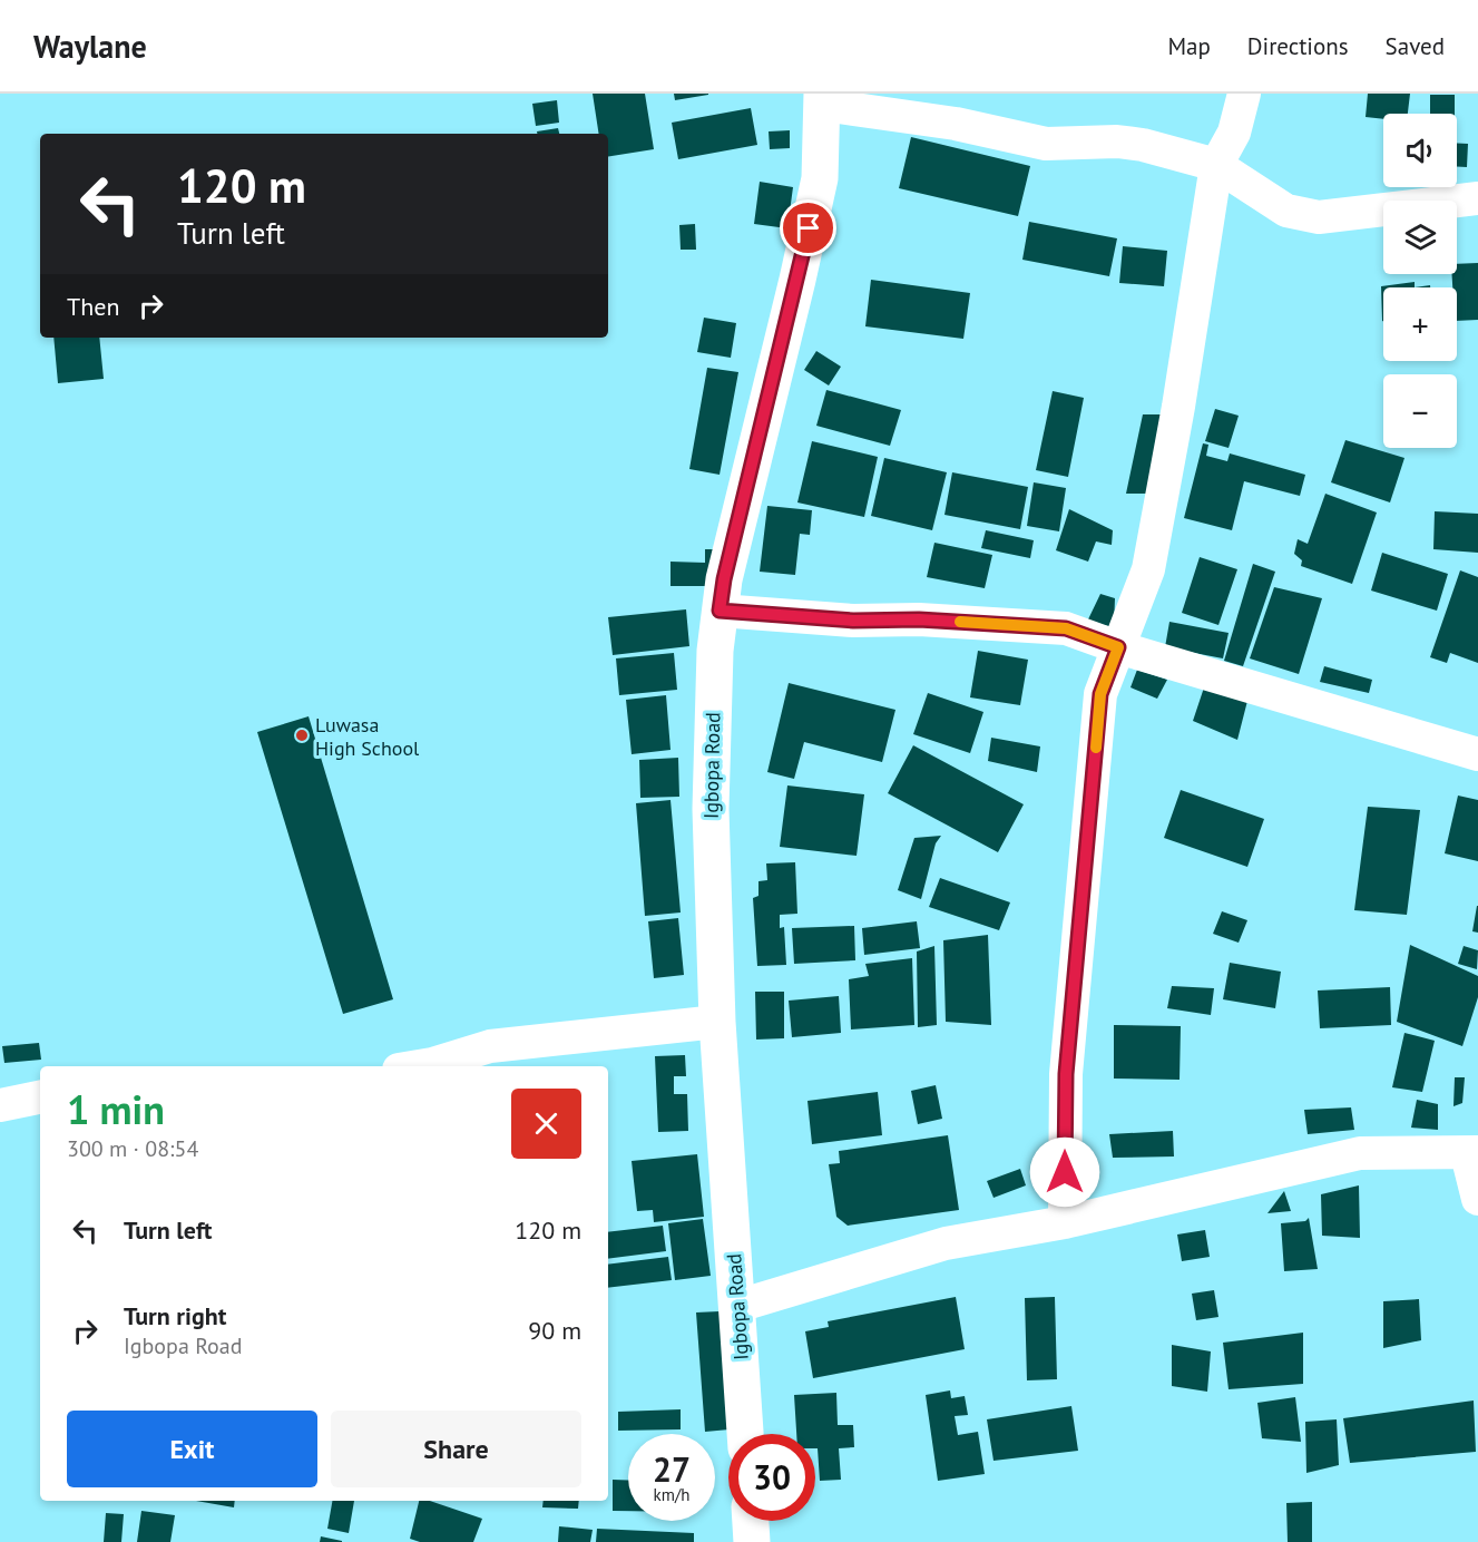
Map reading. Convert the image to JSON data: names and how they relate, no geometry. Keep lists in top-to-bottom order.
{
  "streets": {
    "street": ["Igbopa Road"]
  },
  "places": ["Luwasa High School"],
  "page": {
    "header": "Waylane",
    "nav": ["Map", "Directions", "Saved"],
    "map_buttons": ["+", "−"],
    "turn": ["120 m", "Turn left"],
    "then": "Then",
    "heading": ["1 min", "300 m · 08:54"],
    "list": [
      {
        "name": "Turn left",
        "value": "120 m"
      },
      {
        "name": "Turn right",
        "note": "Igbopa Road",
        "value": "90 m"
      }
    ],
    "buttons": ["Exit", "Share"],
    "speed": "27 km/h",
    "limit": "30"
  }
}
